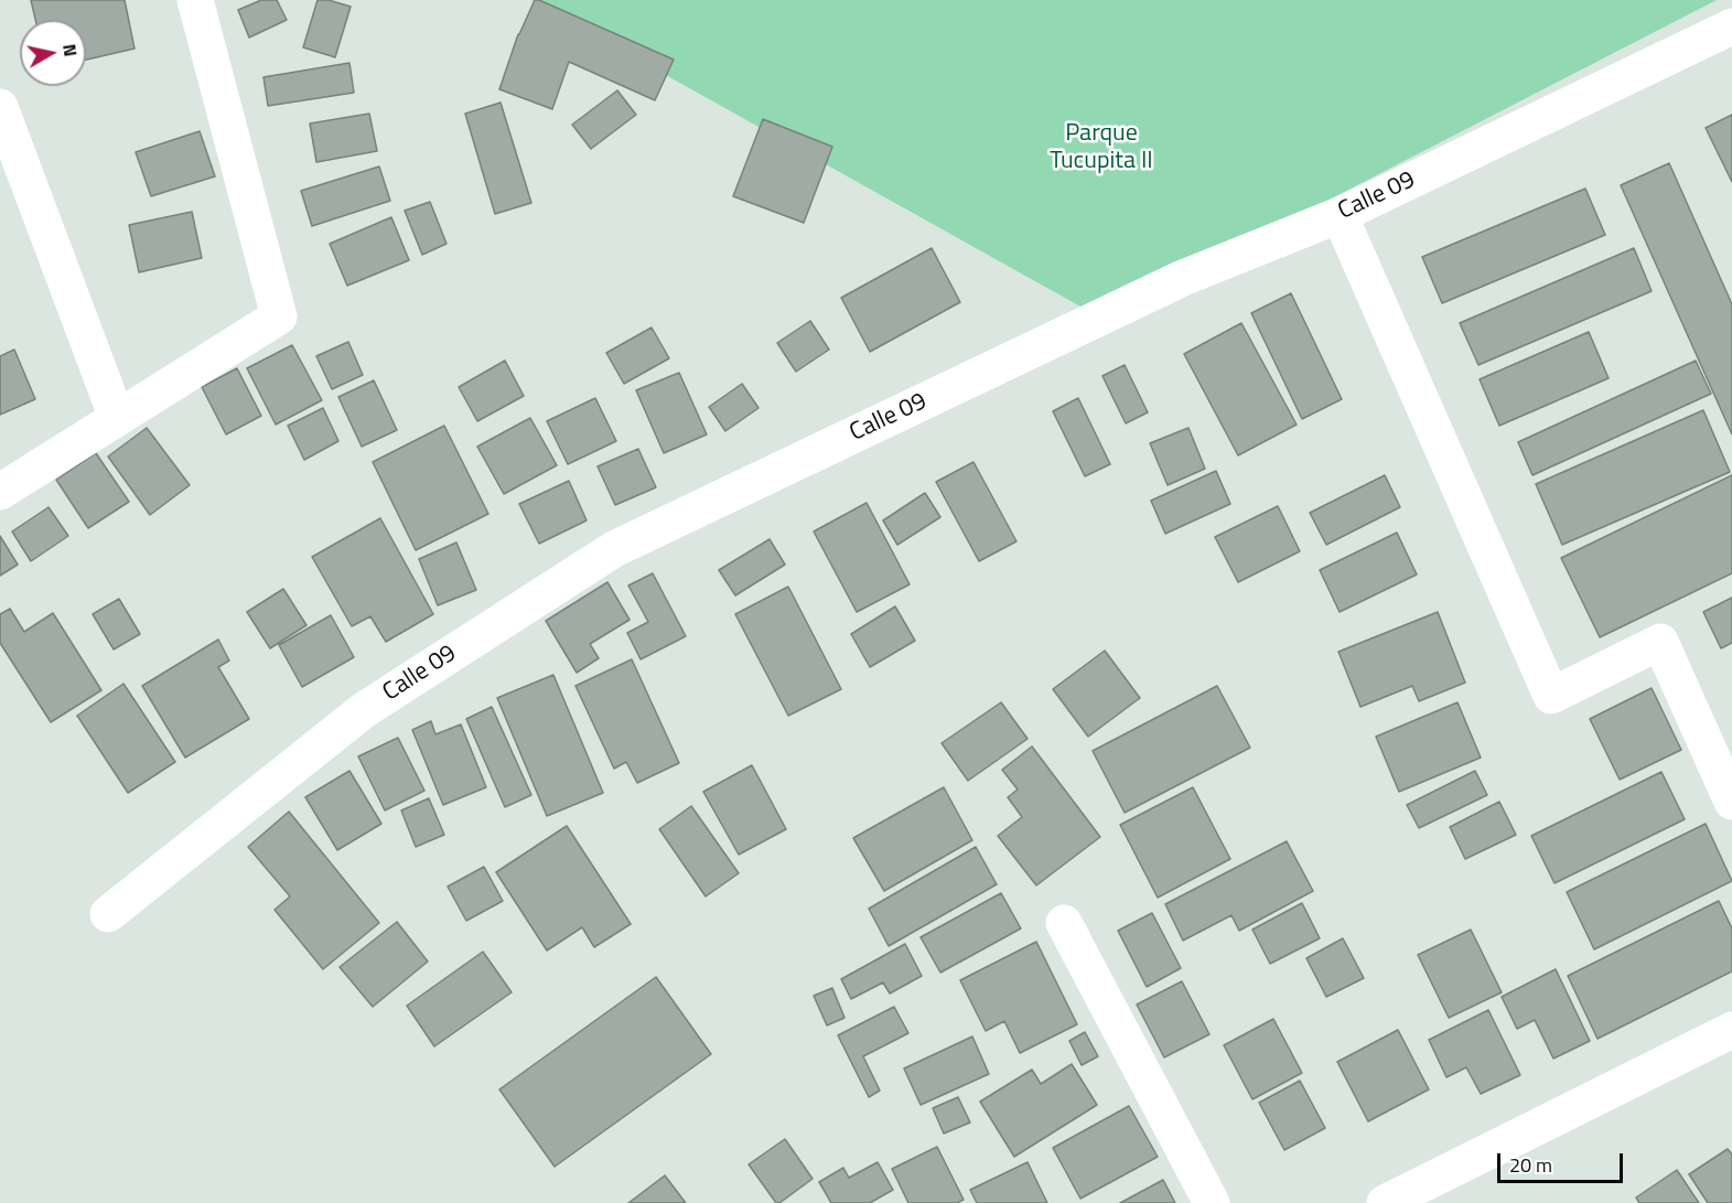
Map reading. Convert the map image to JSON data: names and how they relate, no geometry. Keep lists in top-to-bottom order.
{
  "streets": {
    "street": ["Calle 09"]
  },
  "parks": ["Parque Tucupita II"],
  "scale_bar": "20 m",
  "north": "right"
}
